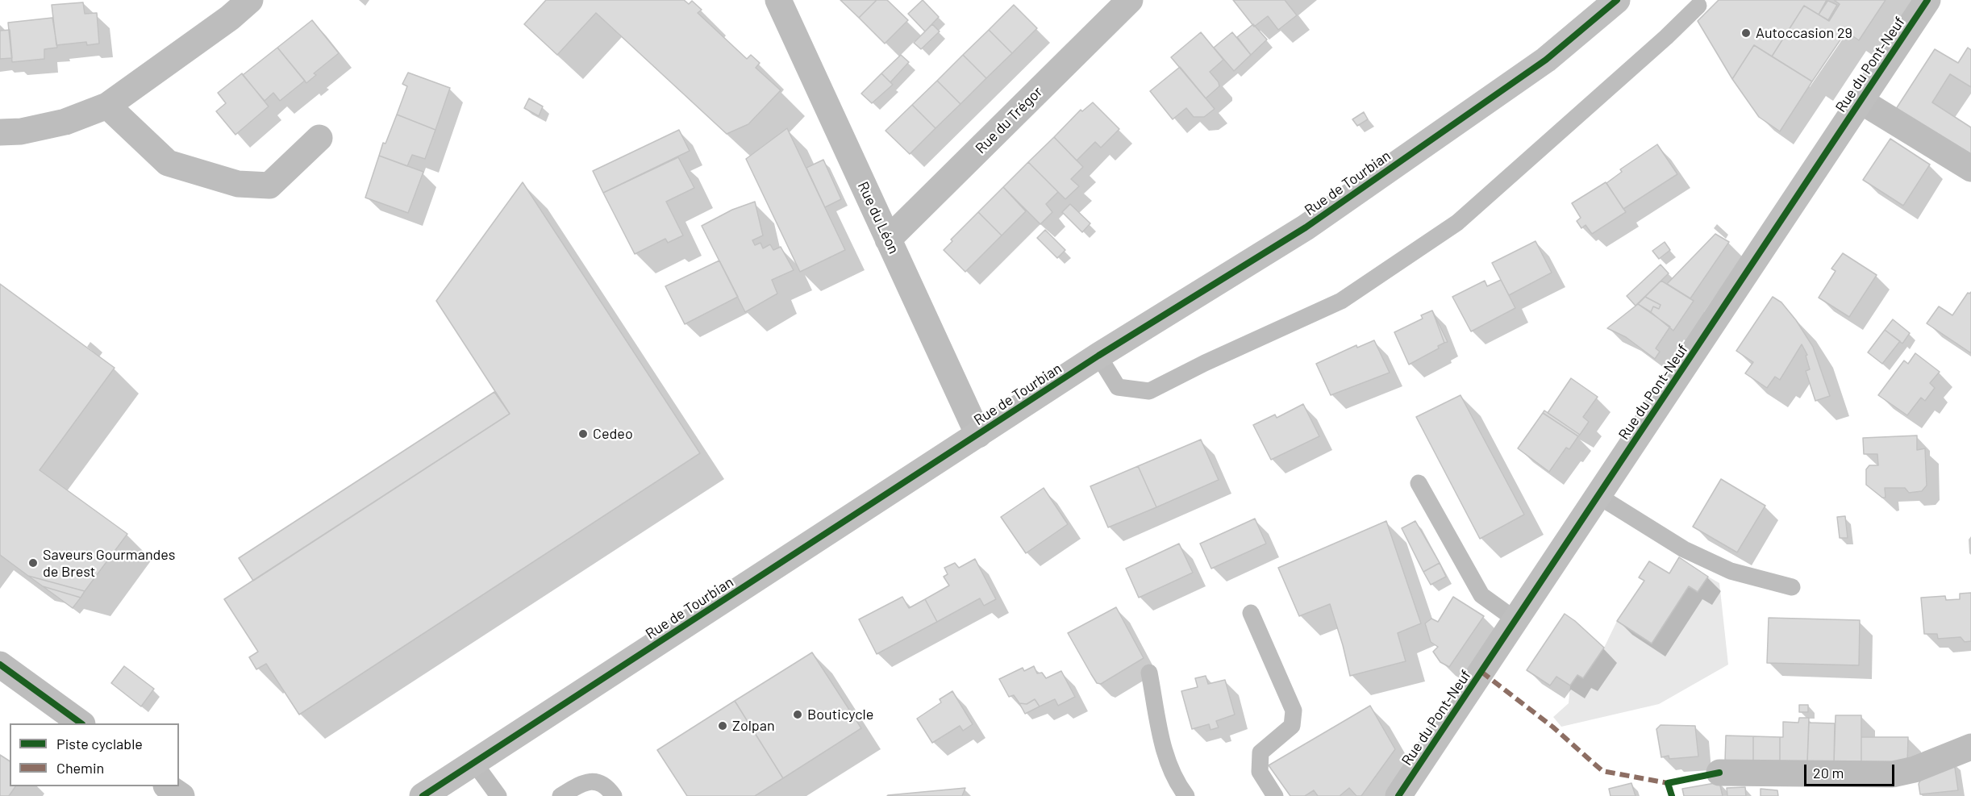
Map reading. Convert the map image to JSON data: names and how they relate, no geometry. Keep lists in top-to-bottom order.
{
  "streets": {
    "main road": ["Rue du Pont-Neuf", "Rue de Tourbian"],
    "street": ["Rue du Trégor", "Rue du Léon"]
  },
  "crossings": [
    ["Rue du Trégor", "Rue du Léon"],
    ["Rue de Tourbian", "Rue du Léon"]
  ],
  "places": [
    "Autoccasion 29",
    "Cedeo",
    "Saveurs Gourmandes de Brest",
    "Bouticycle",
    "Zolpan"
  ],
  "legend": ["Piste cyclable", "Chemin"],
  "scale_bar": "20 m"
}
